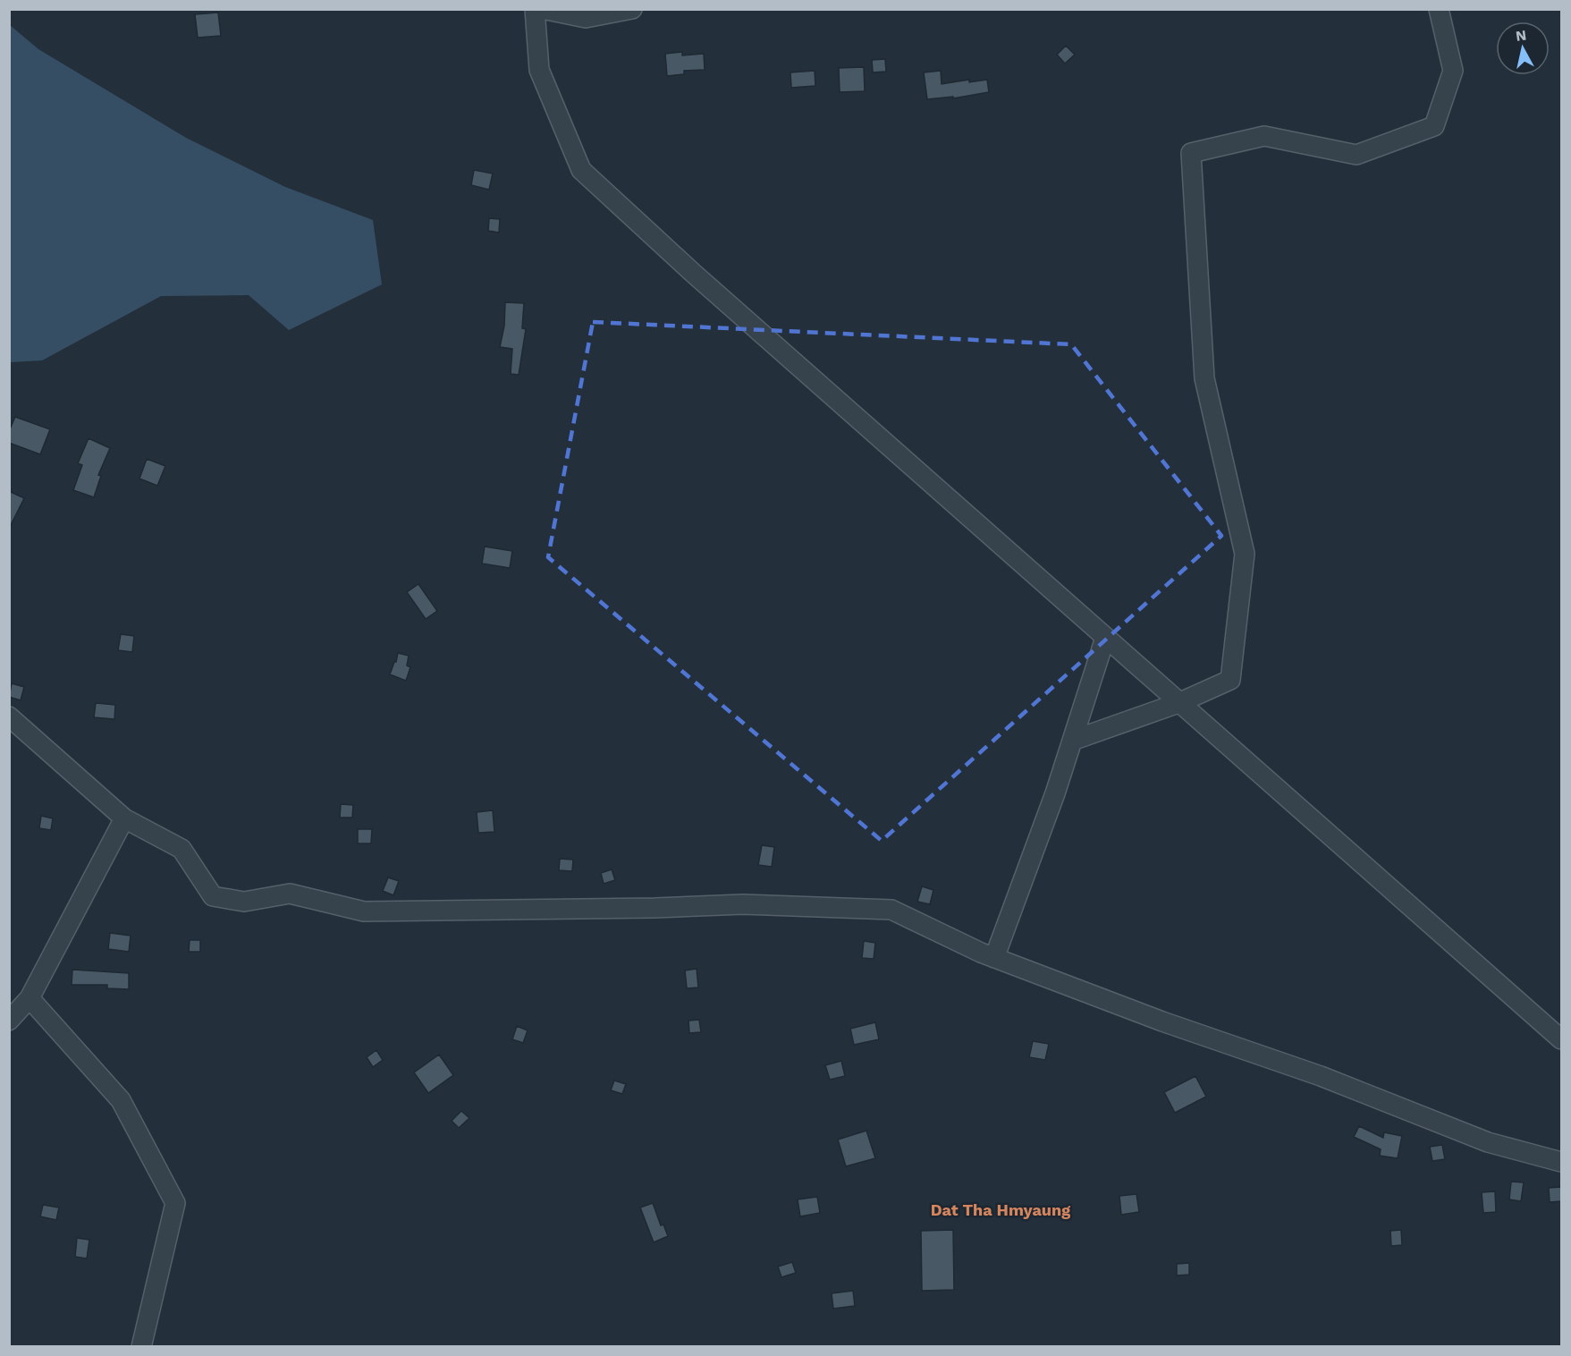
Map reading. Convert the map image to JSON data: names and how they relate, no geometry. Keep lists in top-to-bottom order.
{
  "districts": ["Dat Tha Hmyaung"],
  "north": "top"
}
